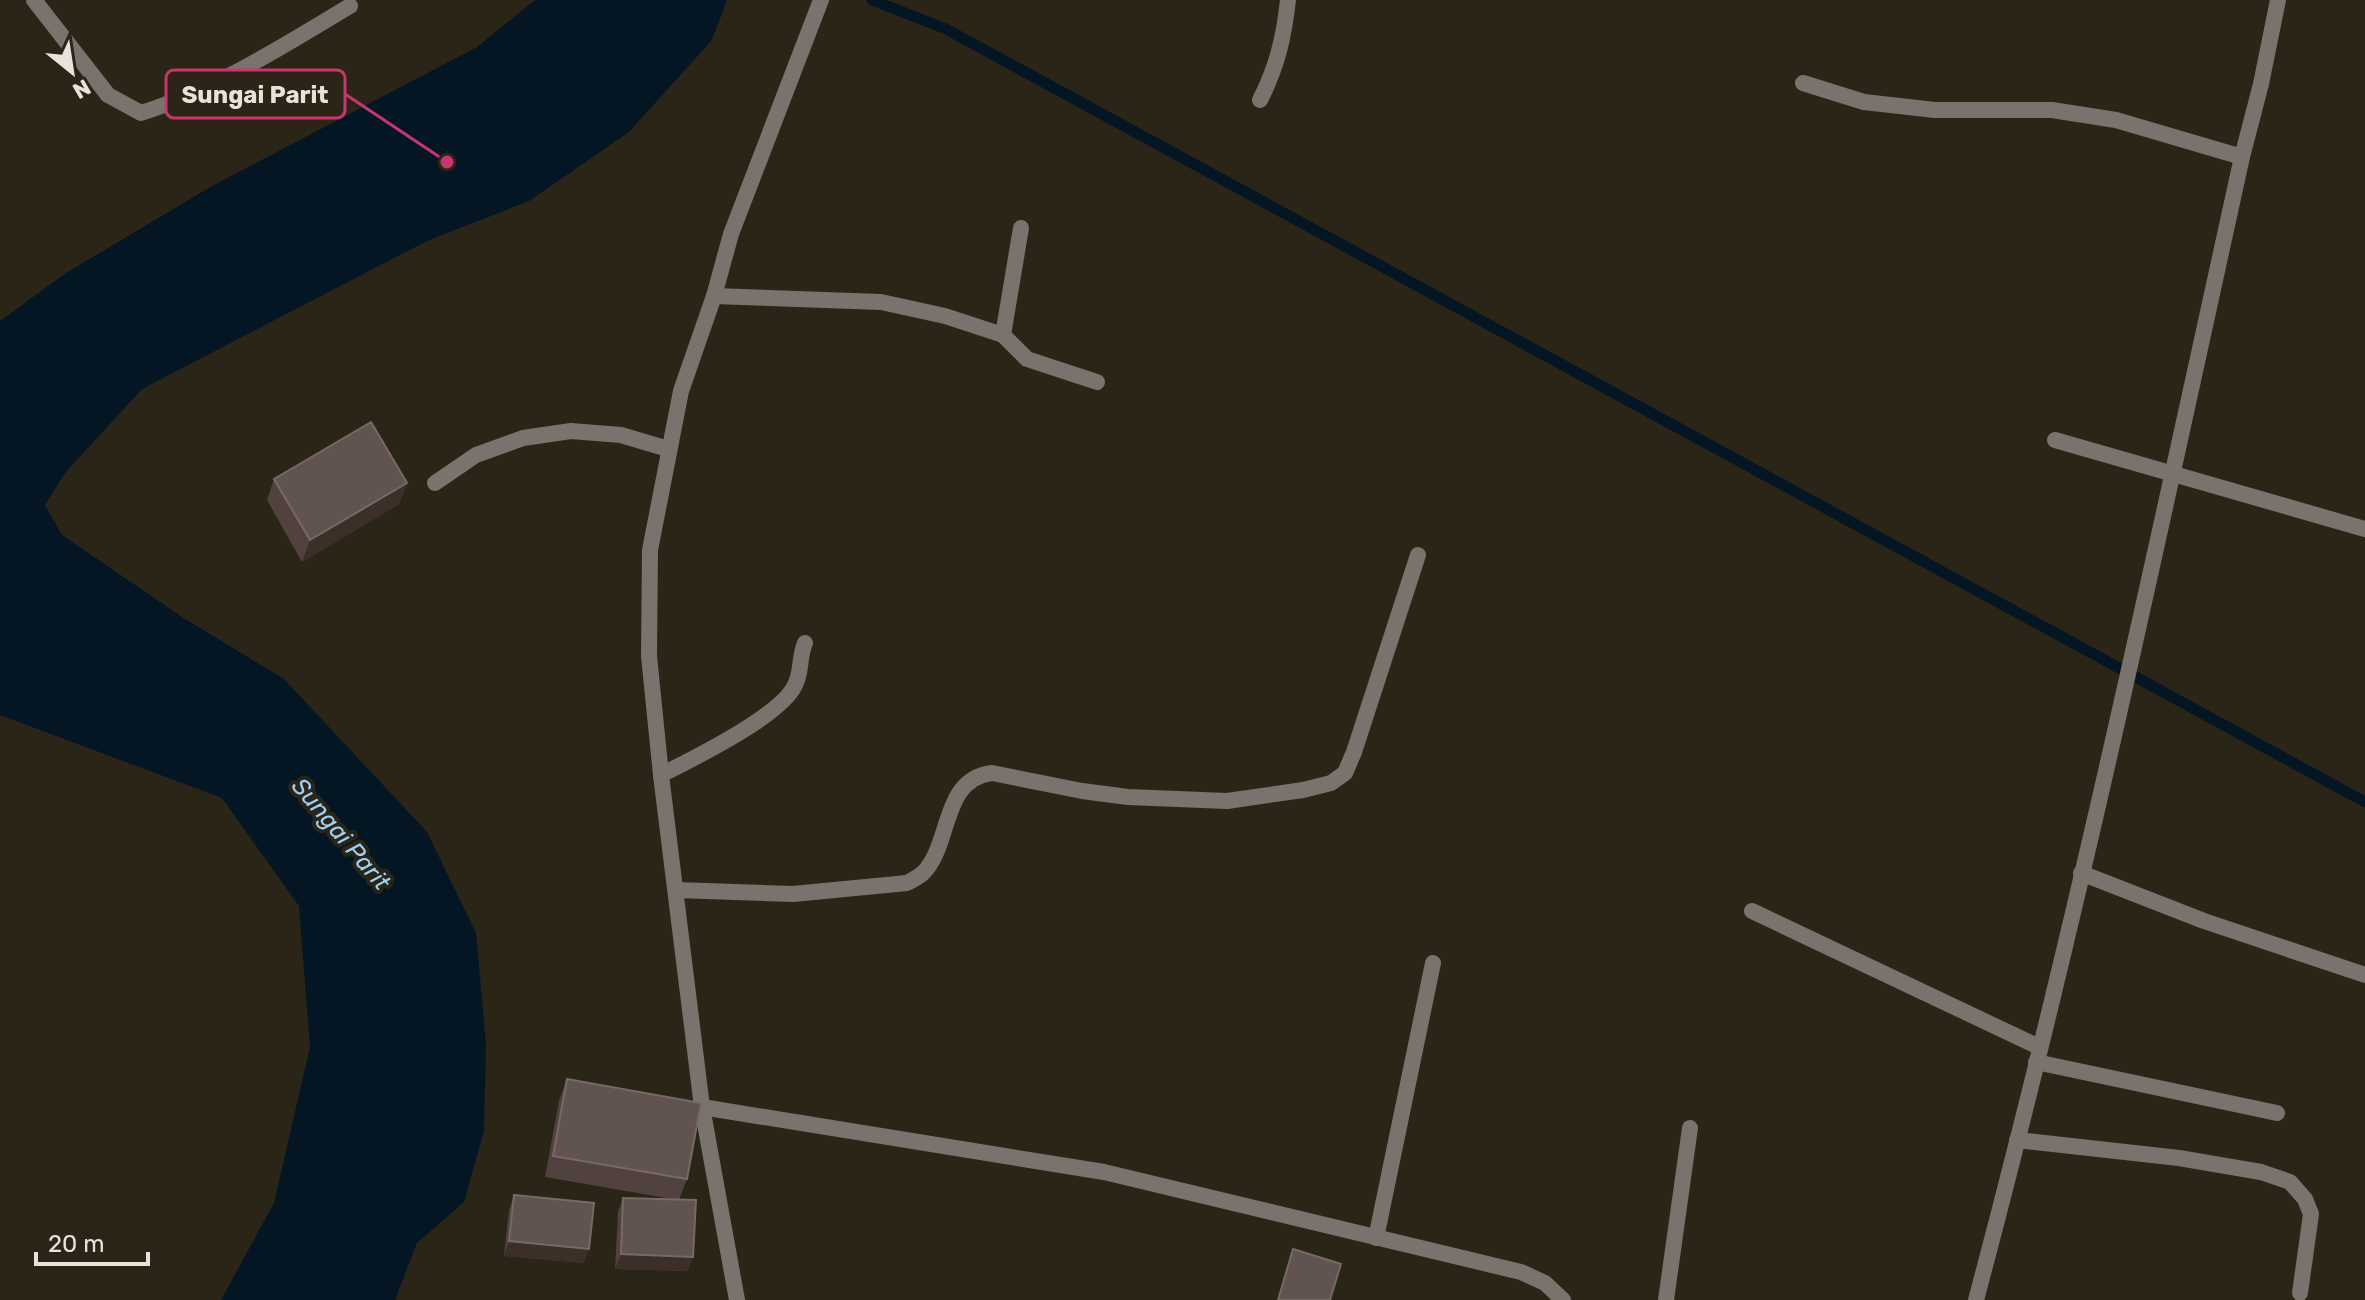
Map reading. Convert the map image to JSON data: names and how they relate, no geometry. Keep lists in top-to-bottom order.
{
  "water": ["Sungai Parit"],
  "places": ["Sungai Parit"],
  "scale_bar": "20 m",
  "north": "bottom right"
}
